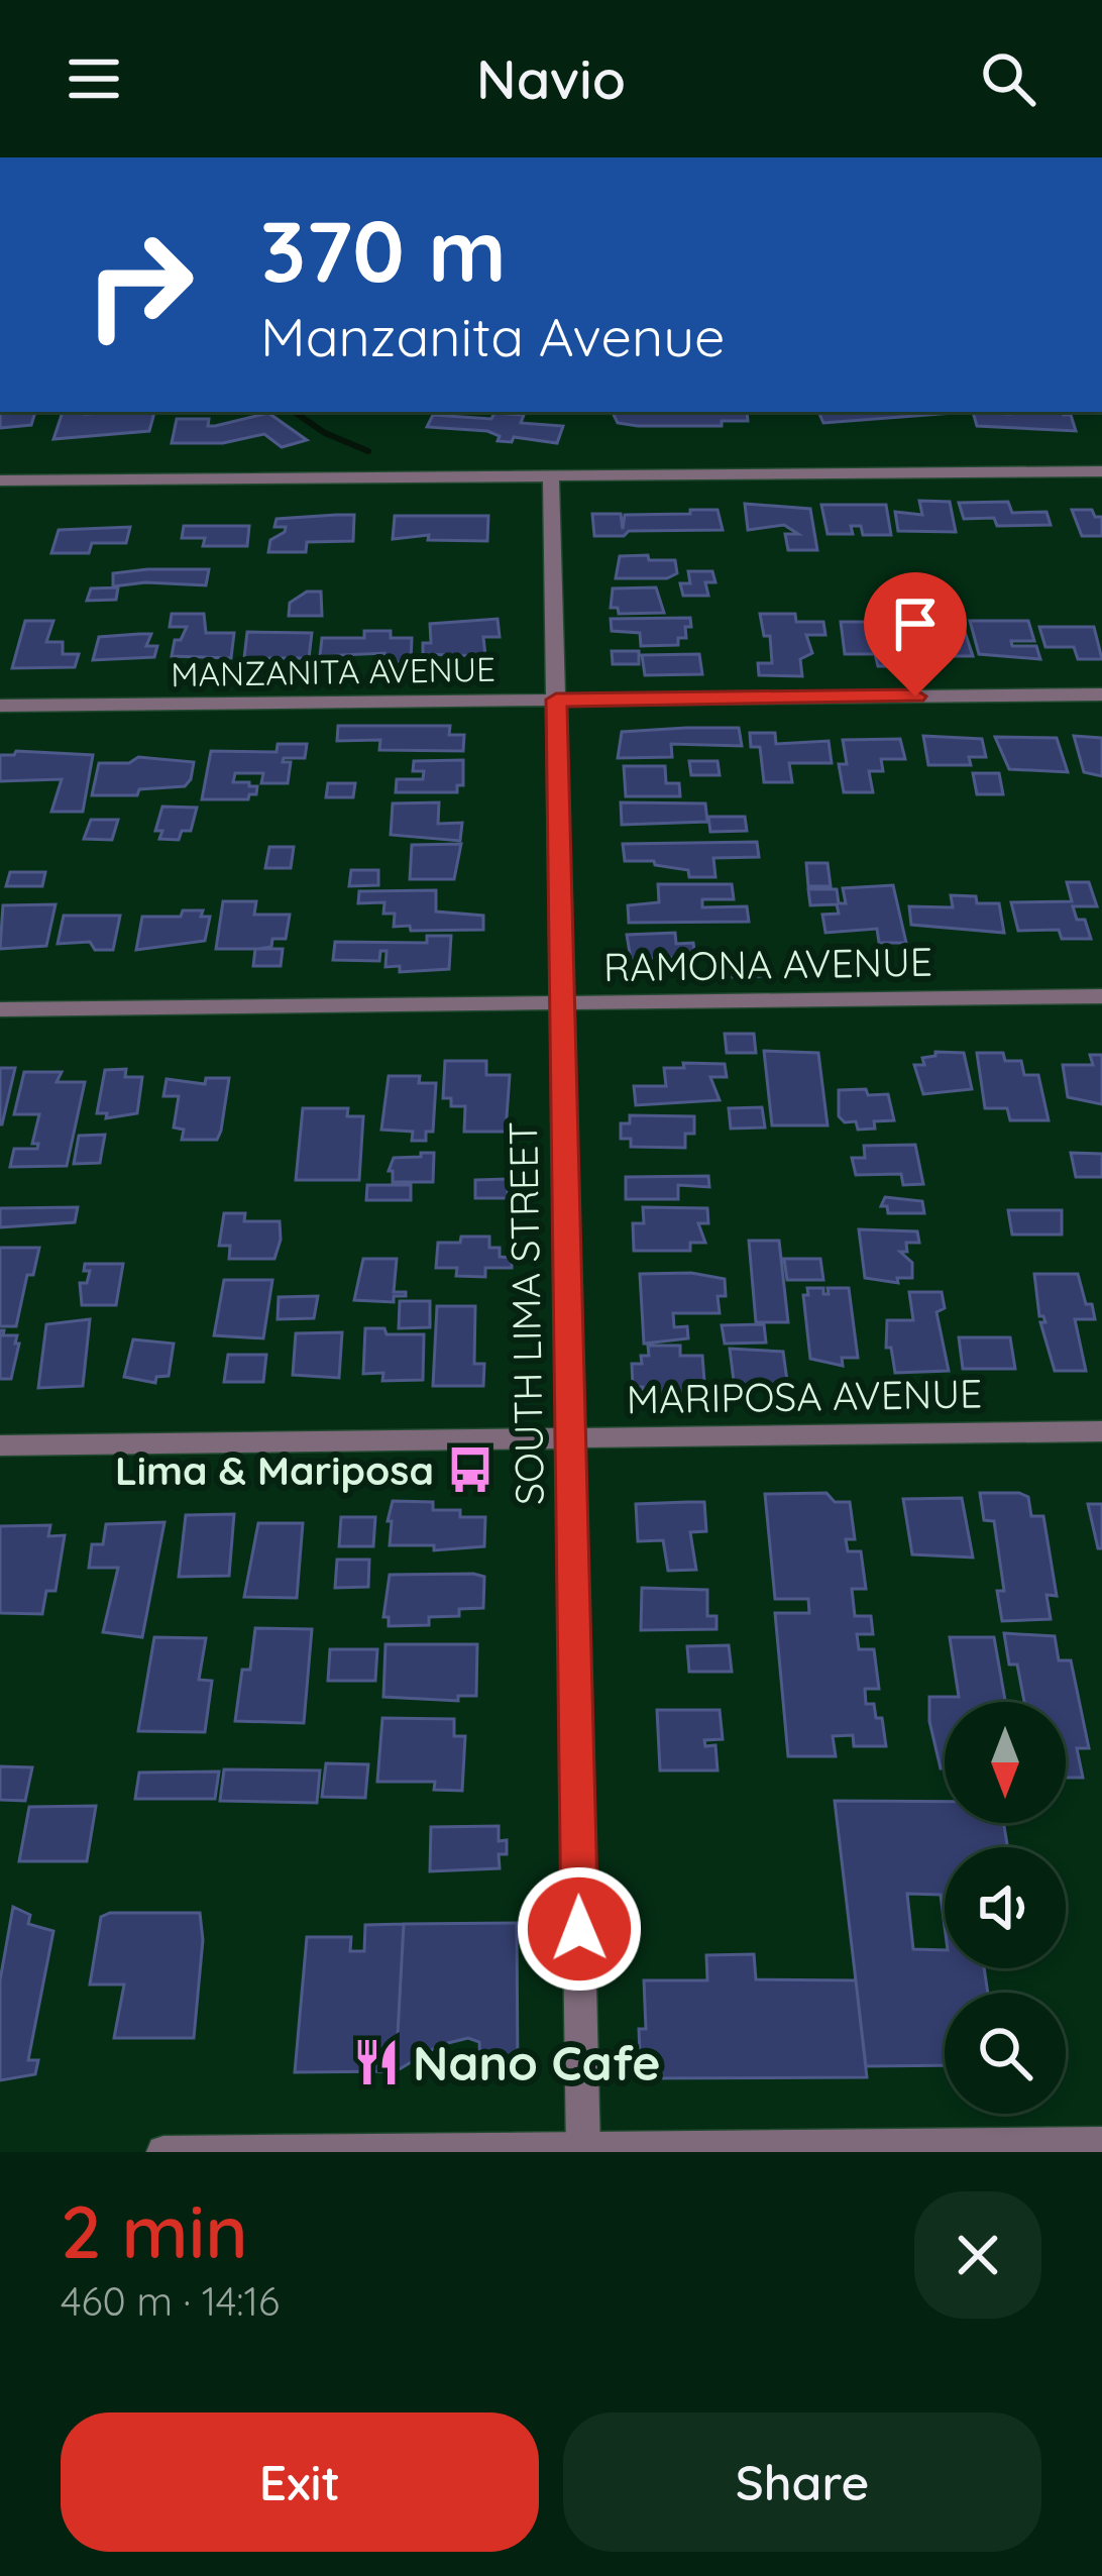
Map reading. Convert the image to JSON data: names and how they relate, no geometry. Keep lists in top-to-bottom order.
{
  "streets": {
    "street": [
      "MANZANITA AVENUE",
      "RAMONA AVENUE",
      "SOUTH LIMA STREET",
      "MARIPOSA AVENUE"
    ]
  },
  "crossings": [
    ["MANZANITA AVENUE", "SOUTH LIMA STREET"],
    ["RAMONA AVENUE", "SOUTH LIMA STREET"],
    ["SOUTH LIMA STREET", "MARIPOSA AVENUE"]
  ],
  "places": {
    "bus stop": ["Lima & Mariposa"],
    "restaurant": ["Nano Cafe"]
  },
  "north": "bottom",
  "page": {
    "header": "Navio",
    "turn": ["370 m", "Manzanita Avenue"],
    "heading": ["2 min", "460 m · 14:16"],
    "buttons": ["Exit", "Share"]
  }
}
